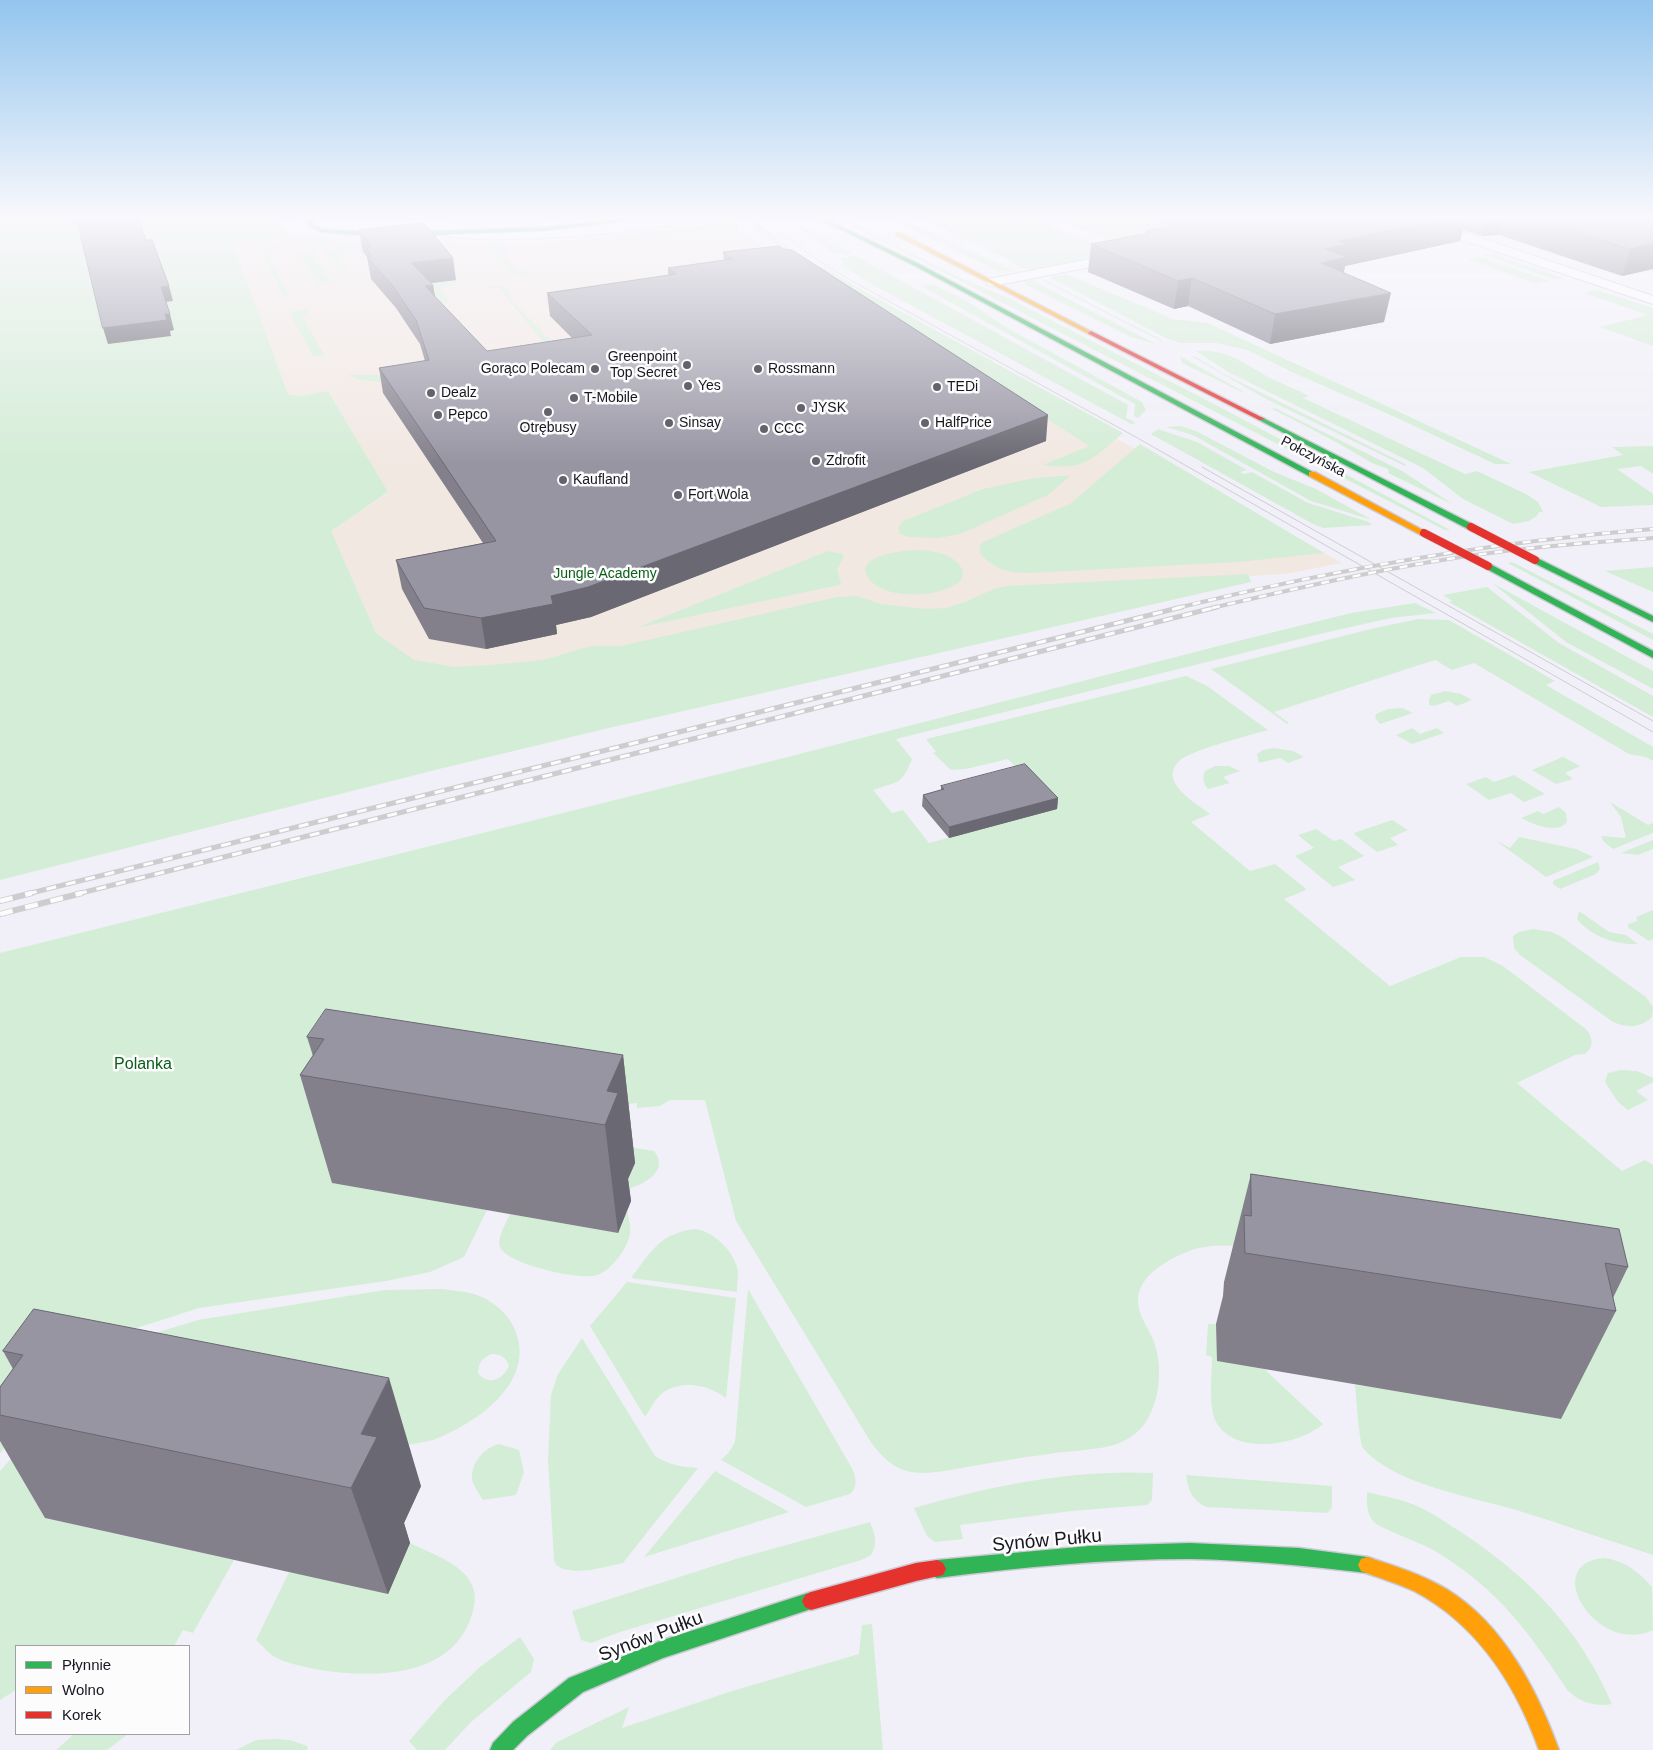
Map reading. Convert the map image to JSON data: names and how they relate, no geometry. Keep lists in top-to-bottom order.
{
  "streets": {
    "main road": ["Połczyńska", "Synów Pułku"]
  },
  "parks": ["Jungle Academy", "Polanka"],
  "places": [
    "Greenpoint Top Secret",
    "Gorąco Polecam",
    "Rossmann",
    "Yes",
    "TEDi",
    "Dealz",
    "T-Mobile",
    "JYSK",
    "Otrębusy",
    "Pepco",
    "Sinsay",
    "HalfPrice",
    "CCC",
    "Zdrofit",
    "Kaufland",
    "Fort Wola"
  ],
  "legend": ["Płynnie", "Wolno", "Korek"]
}
